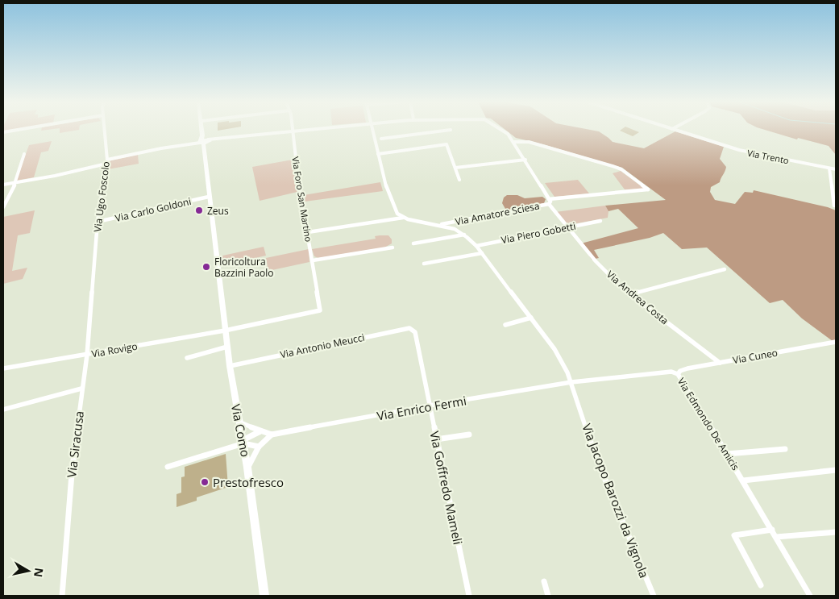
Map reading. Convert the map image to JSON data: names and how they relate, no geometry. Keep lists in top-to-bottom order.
{
  "streets": {
    "main road": ["Via Como"],
    "street": [
      "Via Trento",
      "Via Ugo Foscolo",
      "Via Foro San Martino",
      "Via Carlo Goldoni",
      "Via Amatore Sciesa",
      "Via Piero Gobetti",
      "Via Andrea Costa",
      "Via Antonio Meucci",
      "Via Rovigo",
      "Via Cuneo",
      "Via Enrico Fermi",
      "Via Edmondo De Amicis",
      "Via Siracusa",
      "Via Goffredo Mameli",
      "Via Jacopo Barozzi da Vignola"
    ]
  },
  "crossings": [
    ["Via Ugo Foscolo", "Via Carlo Goldoni"],
    ["Via Ugo Foscolo", "Via Siracusa"],
    ["Via Foro San Martino", "Via Rovigo"],
    ["Via Foro San Martino", "Via Como"],
    ["Via Carlo Goldoni", "Via Como"],
    ["Via Amatore Sciesa", "Via Andrea Costa"],
    ["Via Piero Gobetti", "Via Andrea Costa"],
    ["Via Andrea Costa", "Via Cuneo"],
    ["Via Antonio Meucci", "Via Como"],
    ["Via Antonio Meucci", "Via Goffredo Mameli"],
    ["Via Rovigo", "Via Como"],
    ["Via Rovigo", "Via Siracusa"],
    ["Via Cuneo", "Via Edmondo De Amicis"],
    ["Via Enrico Fermi", "Via Edmondo De Amicis"],
    ["Via Enrico Fermi", "Via Como"],
    ["Via Enrico Fermi", "Via Goffredo Mameli"],
    ["Via Enrico Fermi", "Via Jacopo Barozzi da Vignola"],
    ["Via Edmondo De Amicis", "Via Jacopo Barozzi da Vignola"]
  ],
  "places": ["Zeus", "Floricoltura Bazzini Paolo", "Prestofresco"],
  "north": "right"
}
